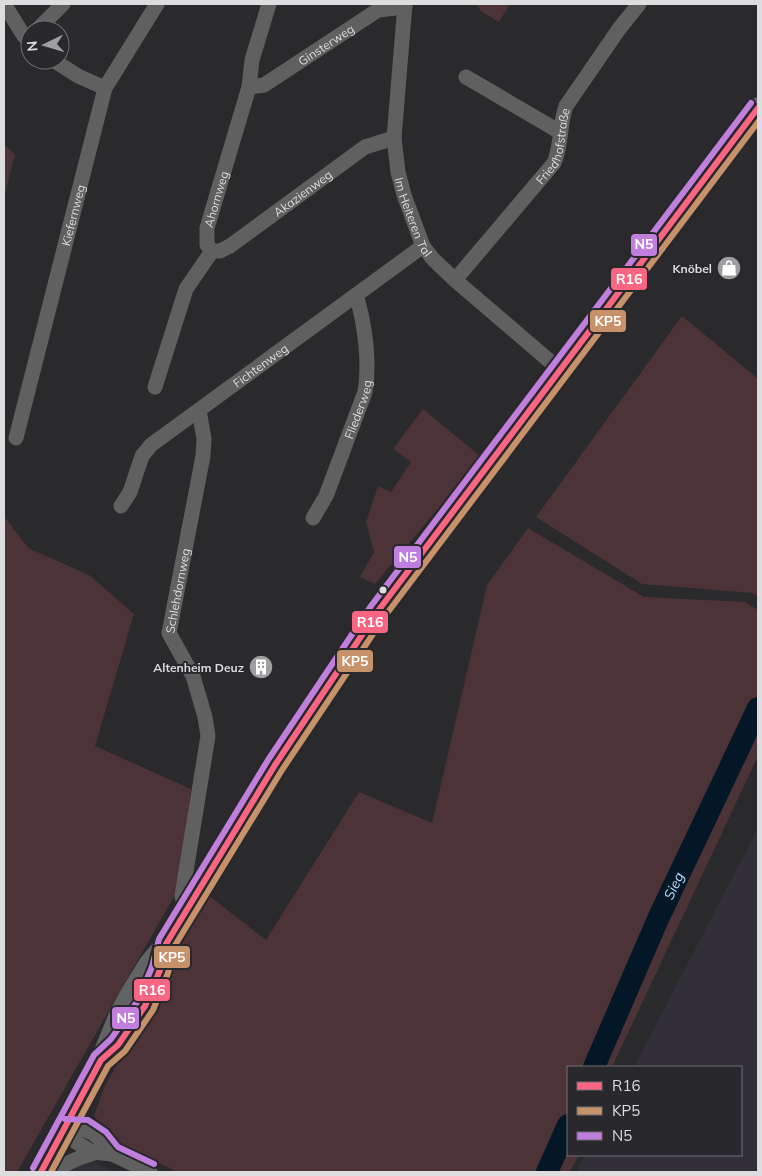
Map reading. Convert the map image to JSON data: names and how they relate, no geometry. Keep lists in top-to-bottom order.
{
  "streets": {
    "street": [
      "Ginsterweg",
      "Friedhofstraße",
      "Akazienweg",
      "Ahornweg",
      "Kiefernweg",
      "Im Heiteren Tal",
      "Fichtenweg",
      "Fliederweg",
      "Schlehdornweg"
    ]
  },
  "crossings": [
    ["Ginsterweg", "Ahornweg"],
    ["Ginsterweg", "Im Heiteren Tal"],
    ["Friedhofstraße", "Im Heiteren Tal"],
    ["Akazienweg", "Ahornweg"],
    ["Akazienweg", "Im Heiteren Tal"],
    ["Im Heiteren Tal", "Fichtenweg"],
    ["Fichtenweg", "Fliederweg"],
    ["Fichtenweg", "Schlehdornweg"]
  ],
  "water": ["Sieg"],
  "places": {
    "shop": ["Knöbel"],
    "building": ["Altenheim Deuz"]
  },
  "lines": ["transit line N5", "transit line R16", "transit line KP5"],
  "legend": ["R16", "KP5", "N5"],
  "north": "left"
}
